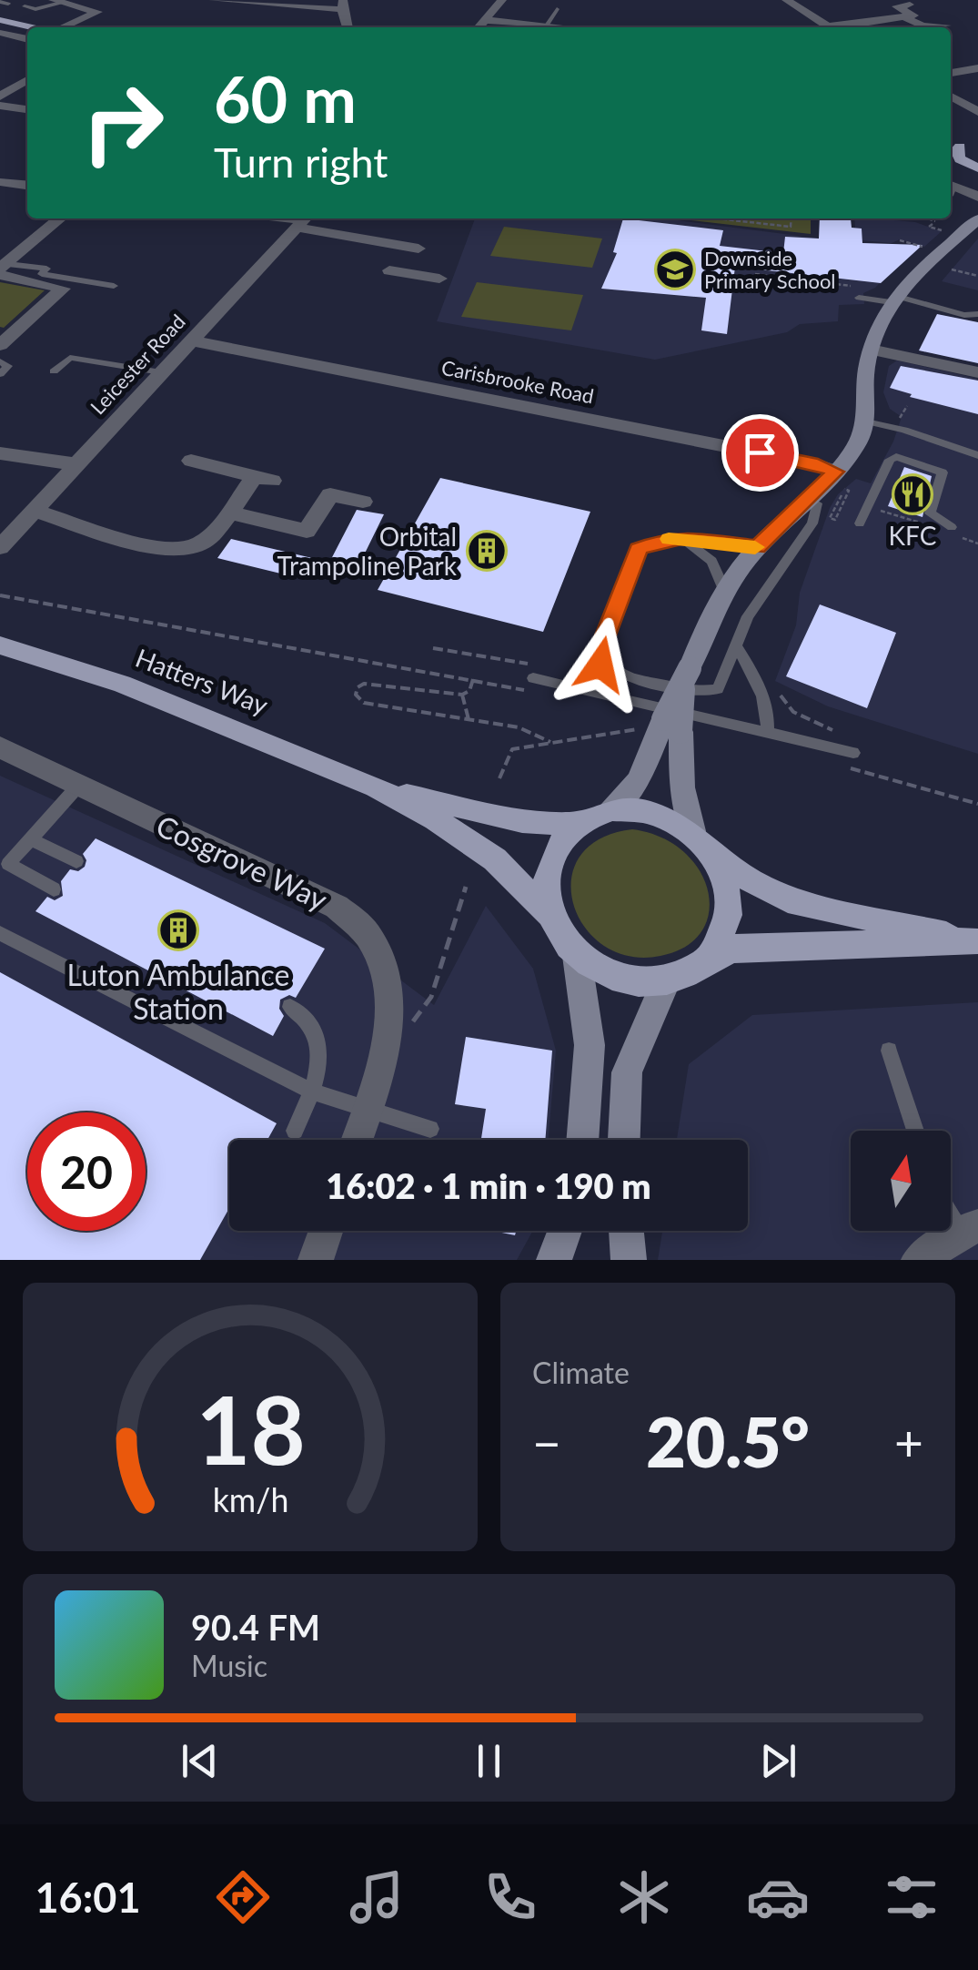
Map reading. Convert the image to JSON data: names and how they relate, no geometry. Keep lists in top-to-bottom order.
{
  "streets": {
    "main road": ["Hatters Way"],
    "street": ["Leicester Road", "Carisbrooke Road", "Cosgrove Way"]
  },
  "crossings": [
    ["Leicester Road", "Carisbrooke Road"]
  ],
  "places": {
    "school or university": ["Downside Primary School"],
    "restaurant": ["KFC"],
    "building": ["Orbital Trampoline Park", "Luton Ambulance Station"]
  },
  "north": "top",
  "page": {
    "turn": ["60 m", "Turn right"],
    "limit": "20",
    "trip": "16:02 · 1 min · 190 m",
    "tile": "Climate",
    "heat": ["−", "20.5°", "+"],
    "song": ["90.4 FM", "Music"],
    "tabs": "16:01",
    "gauge": ["18", "km/h"]
  }
}
